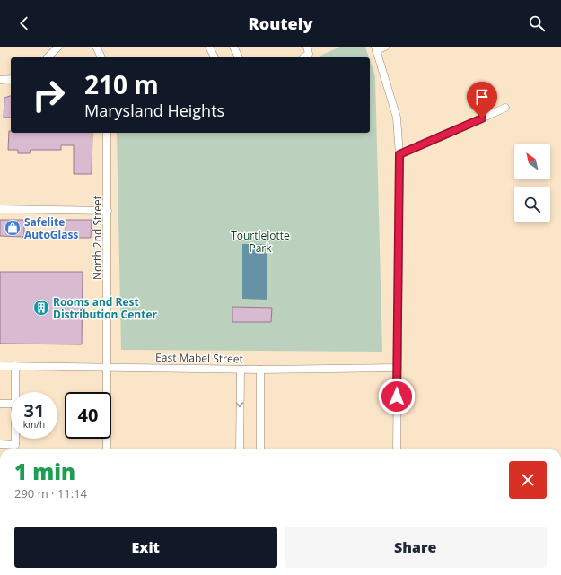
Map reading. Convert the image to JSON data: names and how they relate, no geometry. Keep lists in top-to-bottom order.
{
  "streets": {
    "street": ["North 2nd Street", "East Mabel Street"]
  },
  "crossings": [
    ["North 2nd Street", "East Mabel Street"]
  ],
  "parks": ["Tourtlelotte Park"],
  "places": {
    "shop": ["Safelite AutoGlass"],
    "building": ["Rooms and Rest Distribution Center"]
  },
  "north": "top left",
  "page": {
    "header": "Routely",
    "turn": ["210 m", "Marysland Heights"],
    "speed": "31 km/h",
    "limit": "40",
    "heading": ["1 min", "290 m · 11:14"],
    "buttons": ["Exit", "Share"]
  }
}
